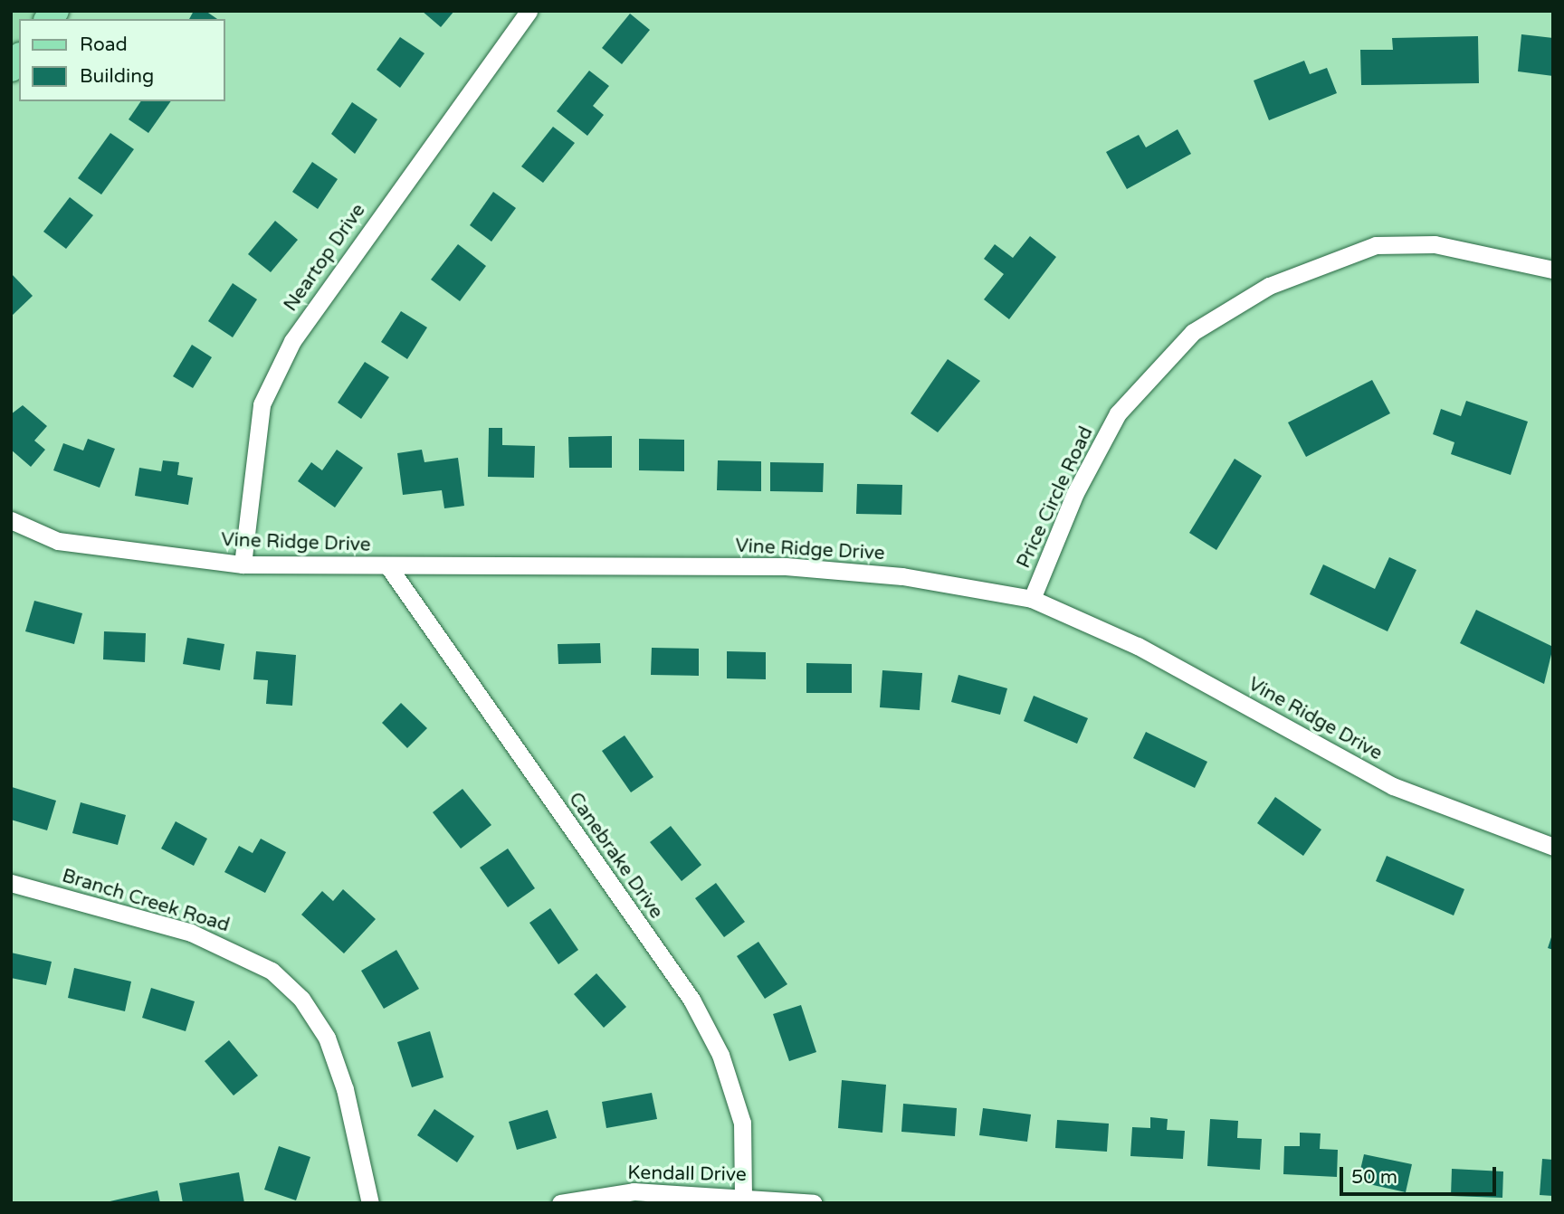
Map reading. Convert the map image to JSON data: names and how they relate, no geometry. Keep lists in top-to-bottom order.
{
  "streets": {
    "street": [
      "Neartop Drive",
      "Price Circle Road",
      "Vine Ridge Drive",
      "Canebrake Drive",
      "Branch Creek Road",
      "Kendall Drive"
    ]
  },
  "crossings": [
    ["Neartop Drive", "Vine Ridge Drive"],
    ["Price Circle Road", "Vine Ridge Drive"],
    ["Vine Ridge Drive", "Canebrake Drive"],
    ["Canebrake Drive", "Kendall Drive"]
  ],
  "legend": ["Road", "Building"],
  "scale_bar": "50 m"
}
